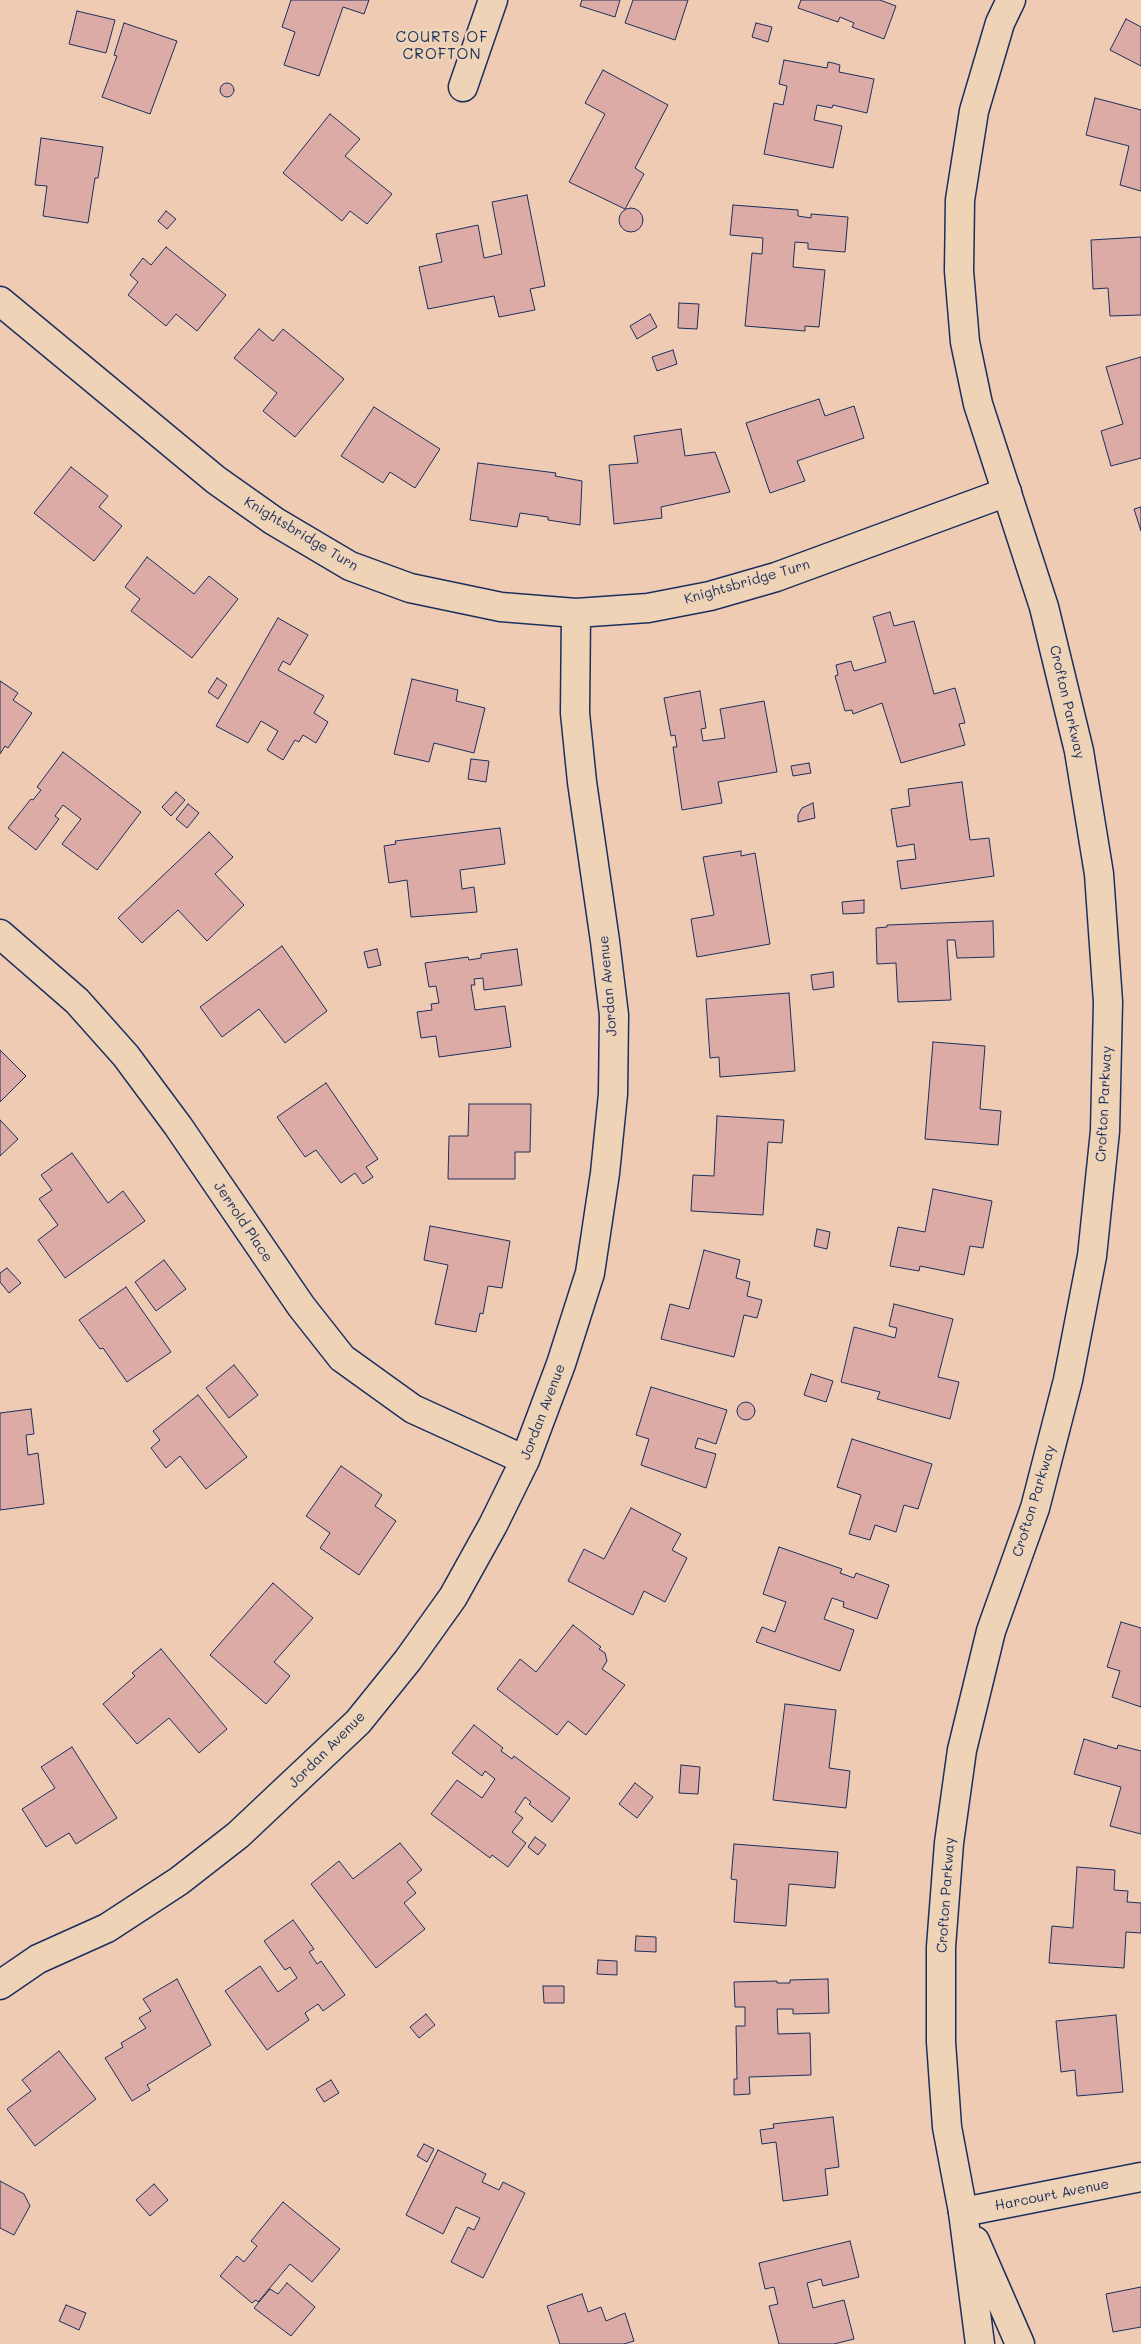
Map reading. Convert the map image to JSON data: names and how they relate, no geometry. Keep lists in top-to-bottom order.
{
  "streets": {
    "street": [
      "Knightsbridge Turn",
      "Crofton Parkway",
      "Jordan Avenue",
      "Jerrold Place",
      "Harcourt Avenue"
    ]
  },
  "crossings": [
    ["Knightsbridge Turn", "Crofton Parkway"],
    ["Knightsbridge Turn", "Jordan Avenue"],
    ["Crofton Parkway", "Harcourt Avenue"],
    ["Jordan Avenue", "Jerrold Place"]
  ],
  "districts": ["COURTS OF CROFTON"]
}
